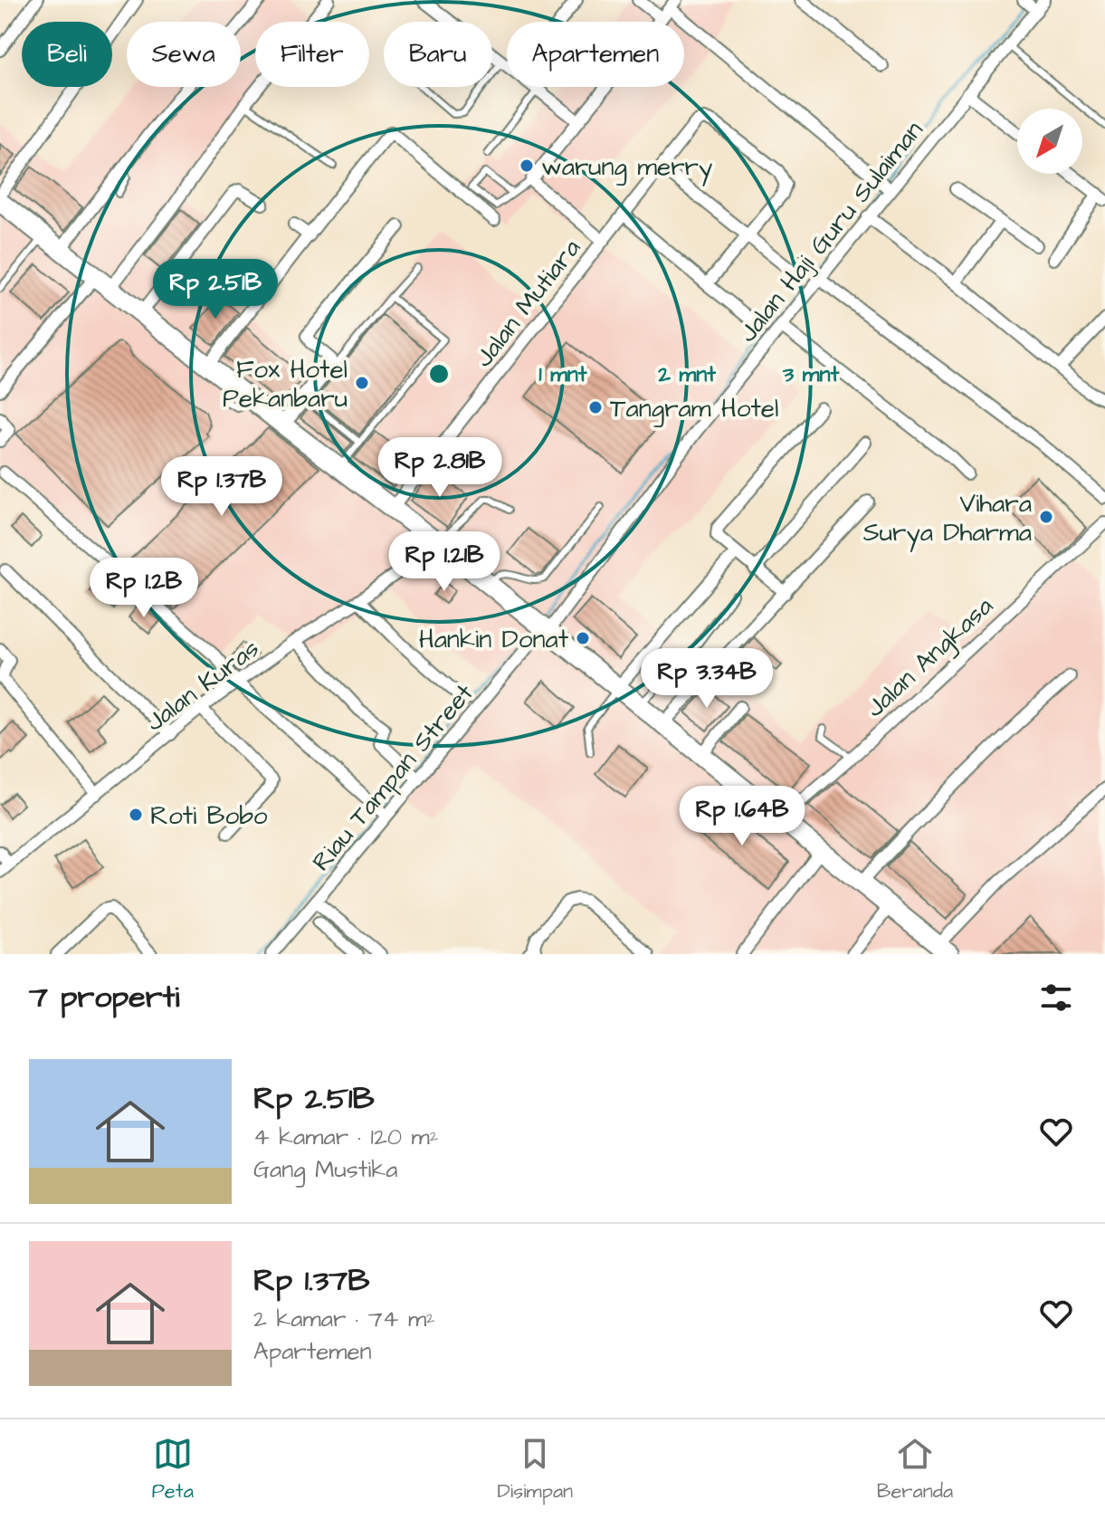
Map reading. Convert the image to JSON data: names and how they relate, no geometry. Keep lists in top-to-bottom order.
{
  "streets": {
    "street": [
      "Jalan Haji Guru Sulaiman",
      "Jalan Mutiara",
      "Jalan Angkasa",
      "Jalan Kuras",
      "Riau Tampan Street"
    ]
  },
  "crossings": [
    ["Jalan Haji Guru Sulaiman", "Riau Tampan Street"]
  ],
  "places": [
    "warung merry",
    "Fox Hotel Pekanbaru",
    "Tangram Hotel",
    "Vihara Surya Dharma",
    "Hankin Donat",
    "Roti Bobo"
  ],
  "north": "bottom left",
  "page": {
    "chip": [
      "Beli",
      "Sewa",
      "Filter",
      "Baru",
      "Apartemen"
    ],
    "price": [
      "Rp 2.51B",
      "Rp 2.81B",
      "Rp 1.37B",
      "Rp 1.21B",
      "Rp 1.2B",
      "Rp 3.34B",
      "Rp 1.64B"
    ],
    "heading": "7 properti",
    "list": [
      {
        "name": "Rp 2.51B",
        "note": "4 kamar · 120 m² · Gang Mustika"
      },
      {
        "name": "Rp 1.37B",
        "note": "2 kamar · 74 m² · Apartemen"
      }
    ],
    "tabs": ["Peta", "Disimpan", "Beranda"]
  },
  "rings": ["1 mnt", "2 mnt", "3 mnt"]
}
